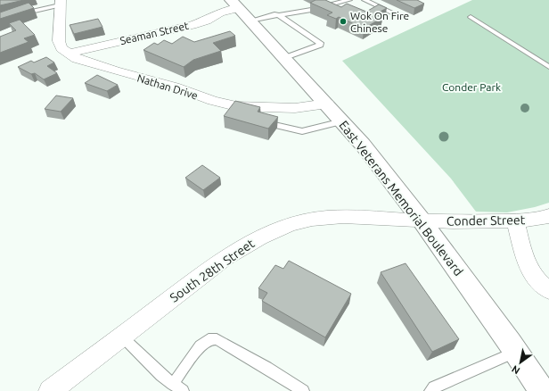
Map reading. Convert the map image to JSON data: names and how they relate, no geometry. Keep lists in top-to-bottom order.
{
  "streets": {
    "main road": ["East Veterans Memorial Boulevard"],
    "street": [
      "Seaman Street",
      "Nathan Drive",
      "Conder Street",
      "South 28th Street"
    ]
  },
  "crossings": [
    ["Seaman Street", "Nathan Drive"],
    ["Seaman Street", "East Veterans Memorial Boulevard"],
    ["Nathan Drive", "East Veterans Memorial Boulevard"],
    ["East Veterans Memorial Boulevard", "Conder Street"],
    ["East Veterans Memorial Boulevard", "South 28th Street"],
    ["Conder Street", "South 28th Street"]
  ],
  "parks": ["Conder Park"],
  "places": ["Wok On Fire Chinese"],
  "north": "bottom left"
}
